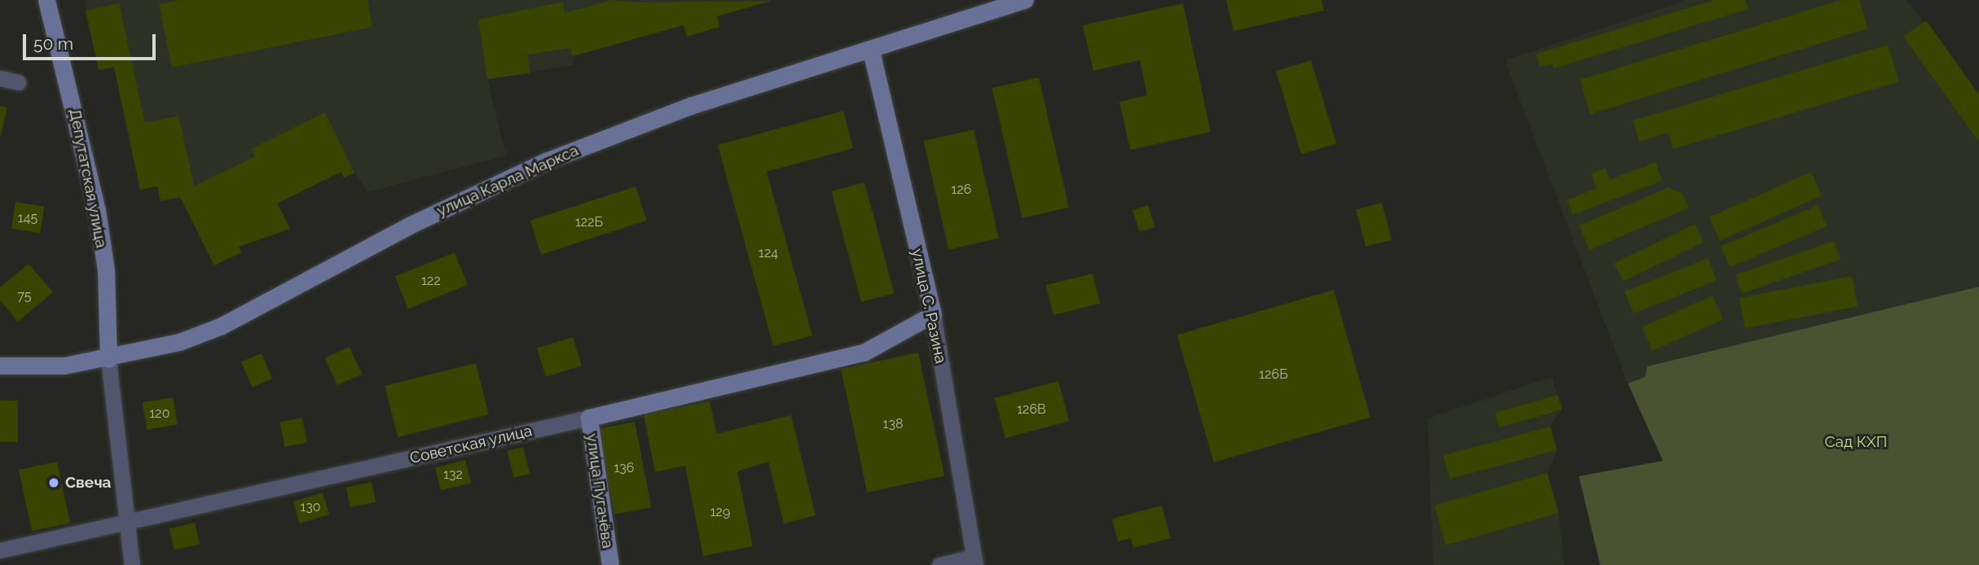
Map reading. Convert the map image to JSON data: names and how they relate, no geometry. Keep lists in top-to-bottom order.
{
  "streets": {
    "street": [
      "Депутатская улица",
      "улица Карла Маркса",
      "улица С. Разина",
      "Советская улица",
      "улица Пугачёва"
    ]
  },
  "crossings": [
    ["Депутатская улица", "улица Карла Маркса"],
    ["улица Карла Маркса", "улица С. Разина"],
    ["улица С. Разина", "Советская улица"],
    ["Советская улица", "улица Пугачёва"]
  ],
  "parks": ["Сад КХП"],
  "places": ["Свеча"],
  "house_numbers": [
    "126",
    "145",
    "122Б",
    "124",
    "122",
    "75",
    "126Б",
    "126В",
    "120",
    "138",
    "136",
    "132",
    "130",
    "129"
  ],
  "scale_bar": "50 m"
}
